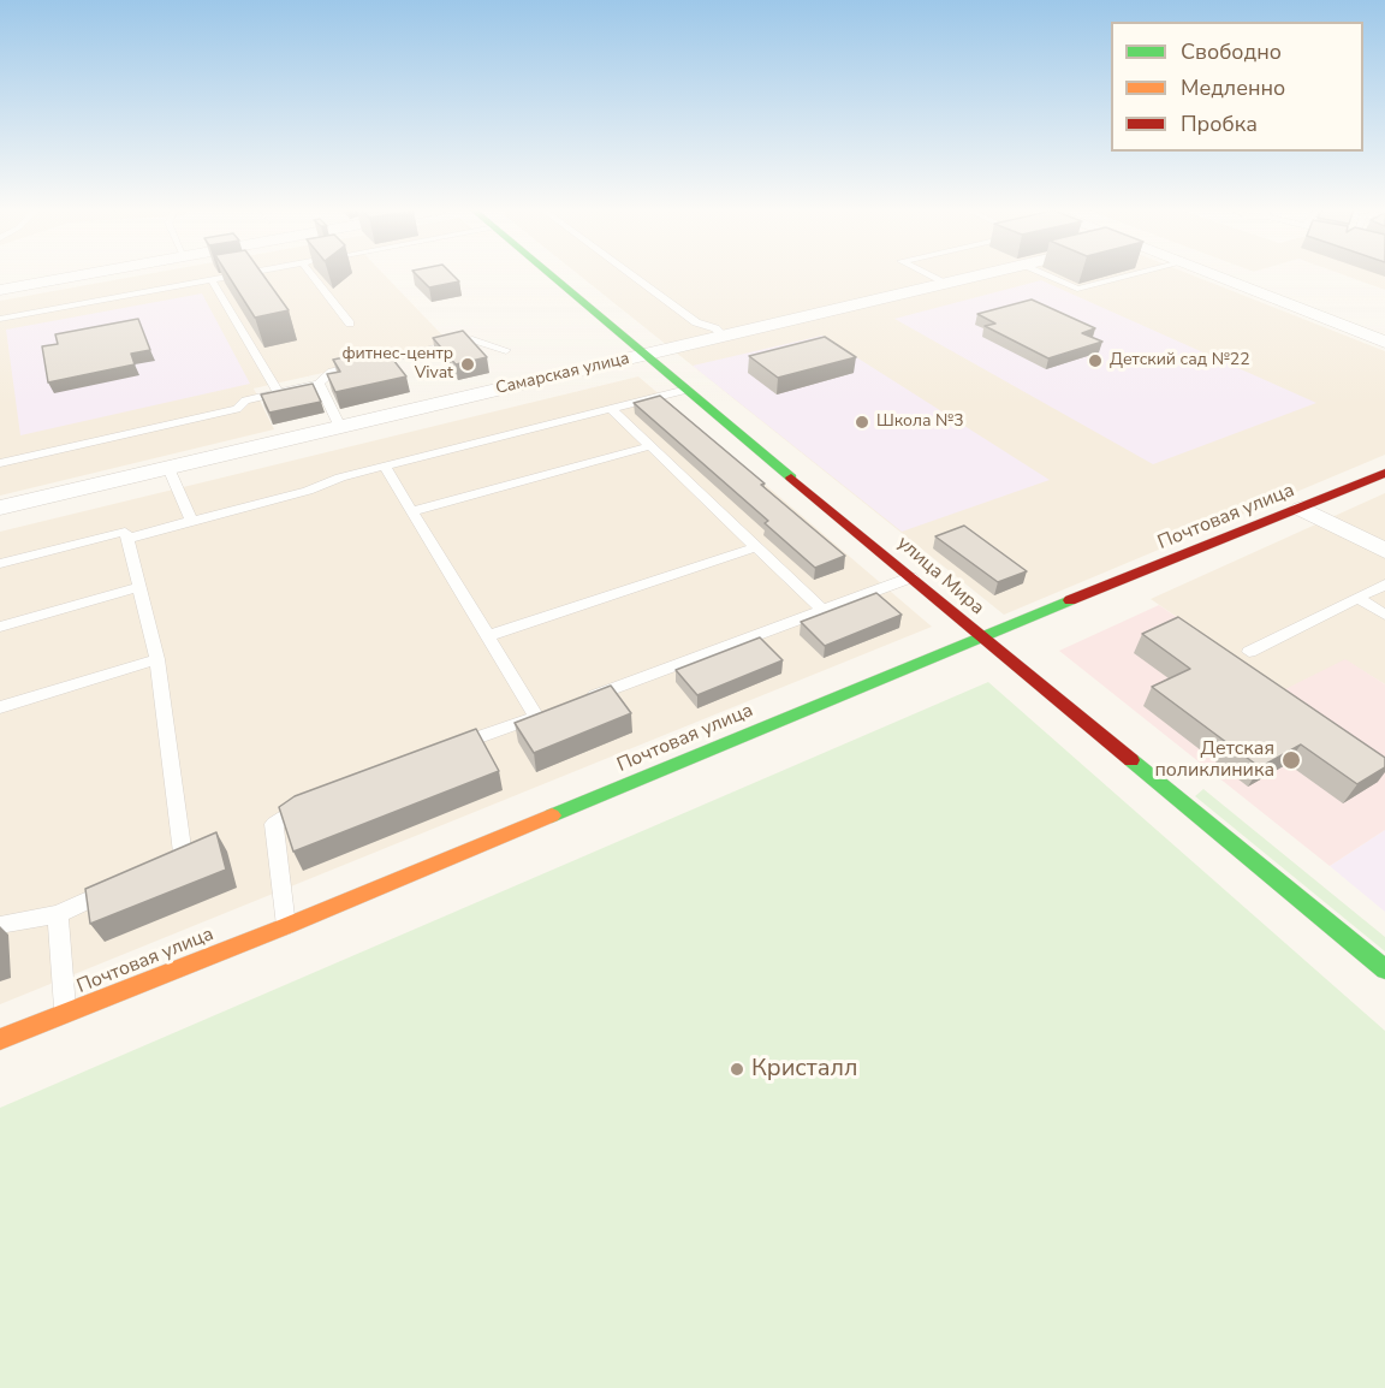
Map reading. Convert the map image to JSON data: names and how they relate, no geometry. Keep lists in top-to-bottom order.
{
  "streets": {
    "street": ["Самарская улица", "Почтовая улица", "улица Мира"]
  },
  "crossings": [
    ["Самарская улица", "улица Мира"],
    ["Почтовая улица", "улица Мира"]
  ],
  "places": [
    "Детский сад №22",
    "фитнес-центр Vivat",
    "Школа №3",
    "Детская поликлиника",
    "Кристалл"
  ],
  "legend": ["Свободно", "Медленно", "Пробка"]
}
